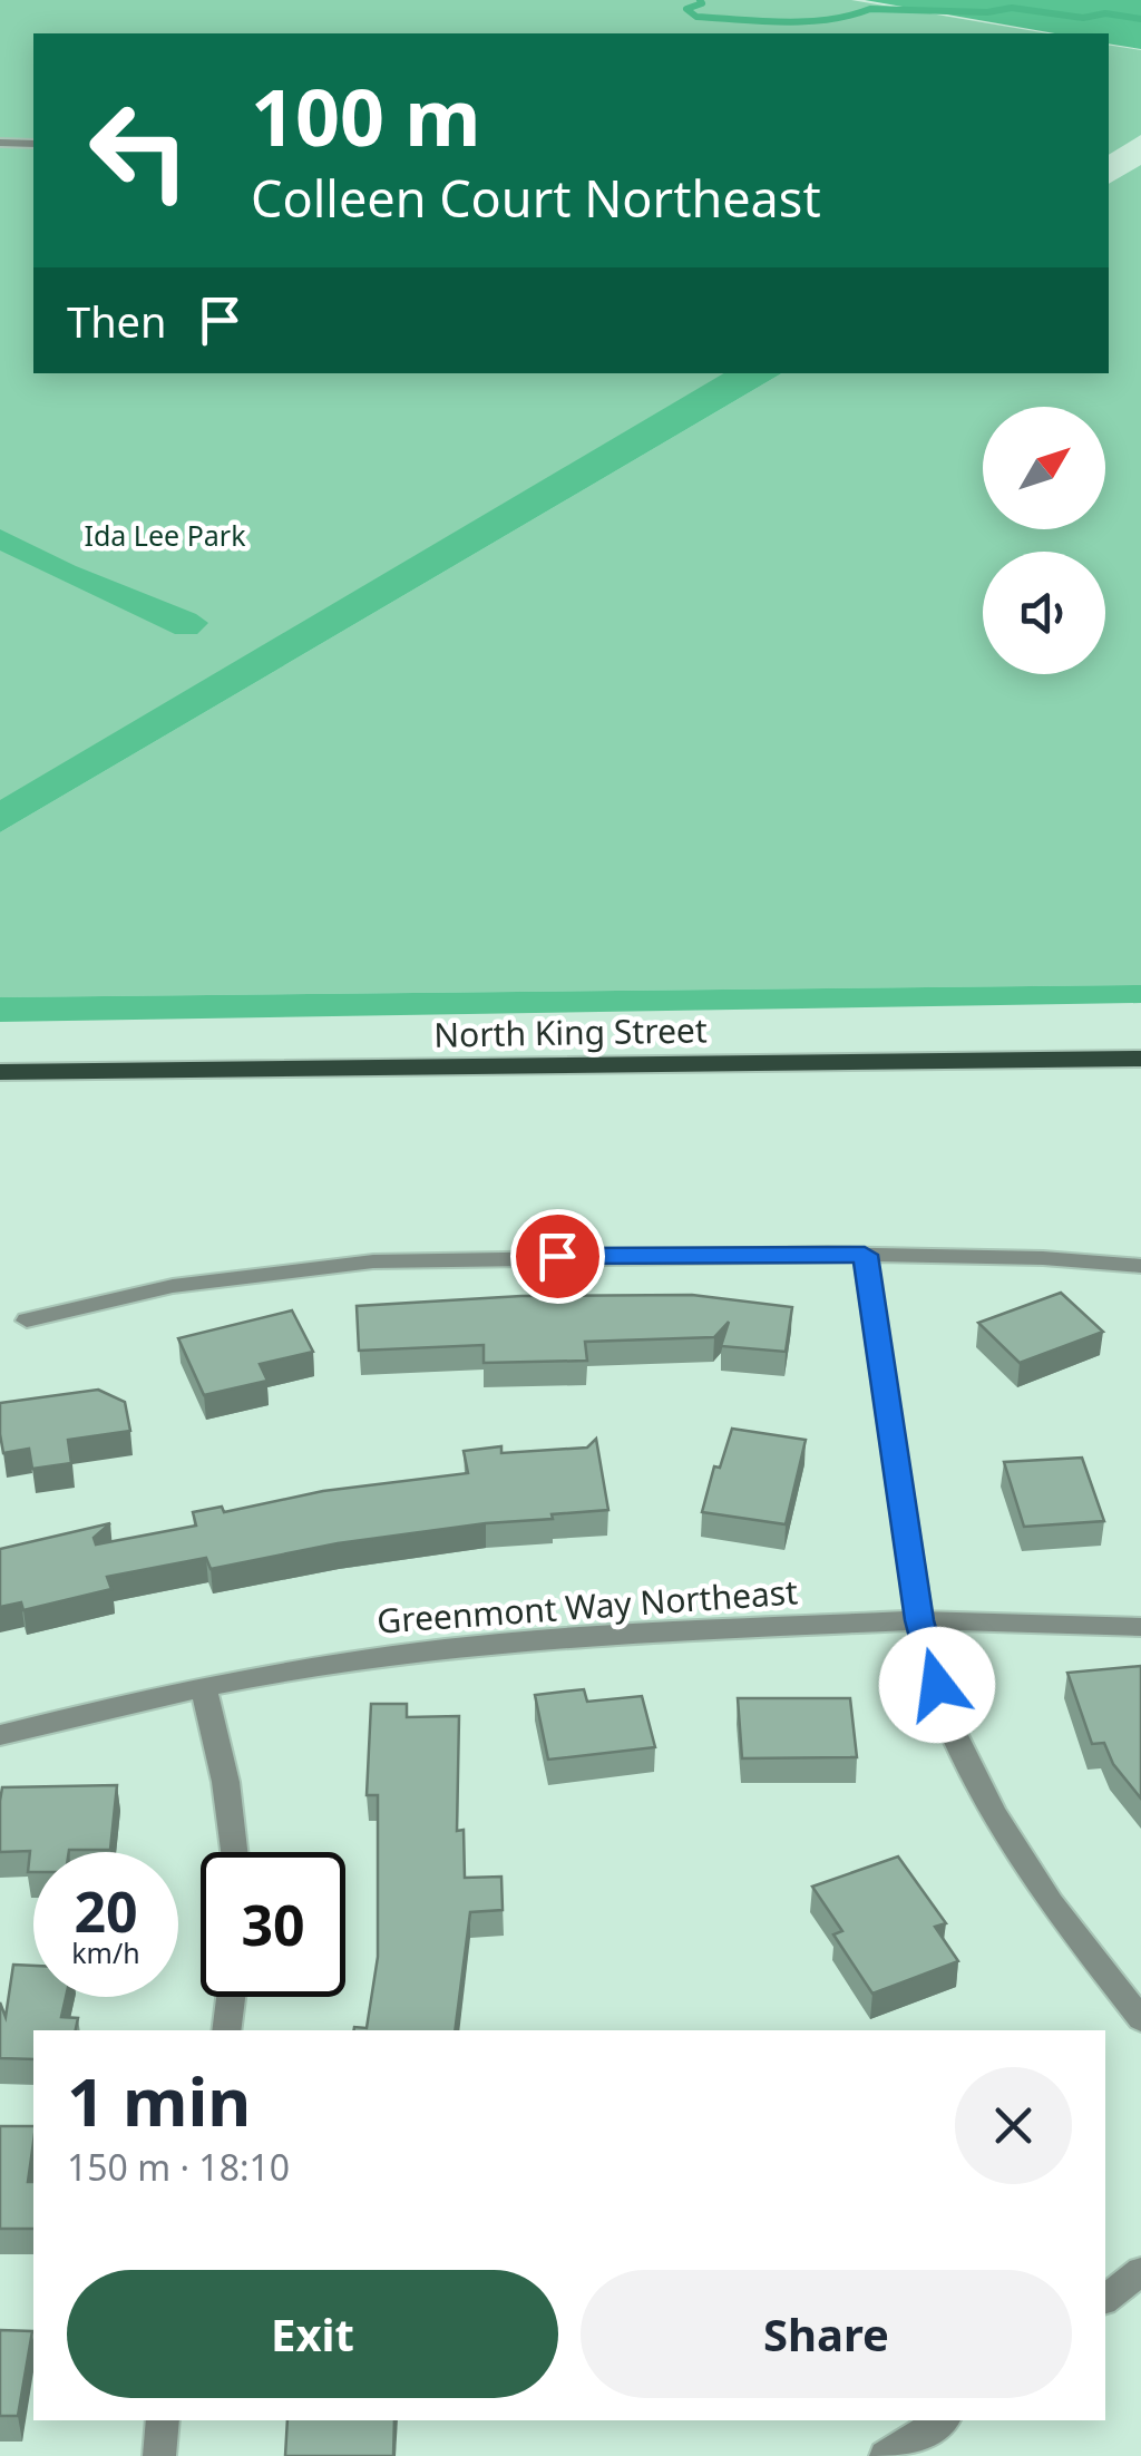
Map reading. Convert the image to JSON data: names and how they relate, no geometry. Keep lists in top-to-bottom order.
{
  "streets": {
    "main road": ["North King Street"],
    "street": ["Greenmont Way Northeast"]
  },
  "parks": ["Ida Lee Park"],
  "north": "top right",
  "page": {
    "turn": ["100 m", "Colleen Court Northeast"],
    "then": "Then",
    "speed": "20 km/h",
    "limit": "30",
    "heading": ["1 min", "150 m · 18:10"],
    "buttons": ["Exit", "Share"]
  }
}
